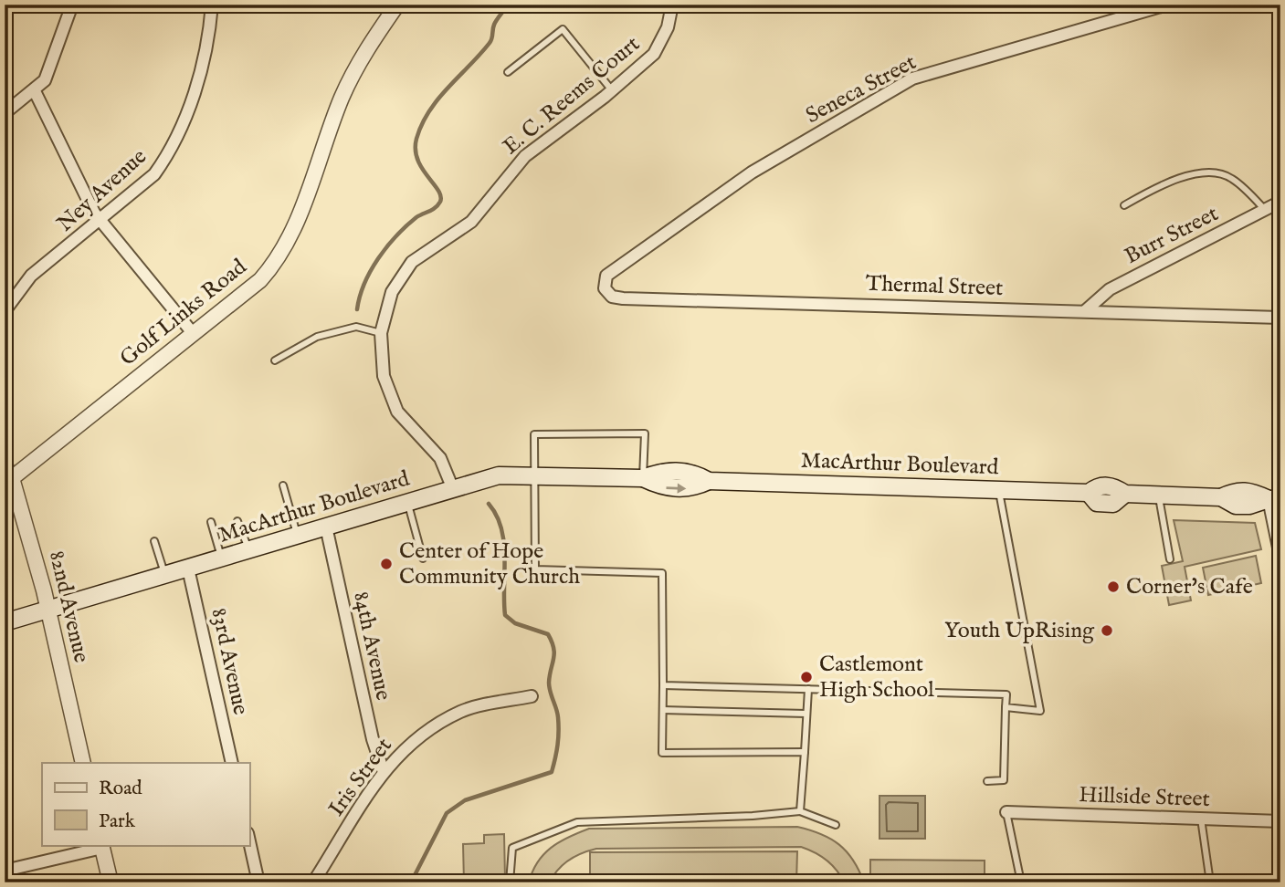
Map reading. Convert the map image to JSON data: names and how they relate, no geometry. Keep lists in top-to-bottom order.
{
  "streets": {
    "main road": ["MacArthur Boulevard"],
    "street": [
      "Seneca Street",
      "E. C. Reems Court",
      "Ney Avenue",
      "Burr Street",
      "Thermal Street",
      "Golf Links Road",
      "82nd Avenue",
      "84th Avenue",
      "83rd Avenue",
      "Iris Street",
      "Hillside Street"
    ]
  },
  "crossings": [
    ["Seneca Street", "Thermal Street"],
    ["E. C. Reems Court", "MacArthur Boulevard"],
    ["Burr Street", "Thermal Street"],
    ["Golf Links Road", "82nd Avenue"],
    ["MacArthur Boulevard", "82nd Avenue"],
    ["MacArthur Boulevard", "84th Avenue"],
    ["MacArthur Boulevard", "83rd Avenue"],
    ["84th Avenue", "Iris Street"]
  ],
  "places": [
    "Center of Hope Community Church",
    "Corner's Cafe",
    "Youth UpRising",
    "Castlemont High School"
  ],
  "legend": ["Road", "Park"]
}
